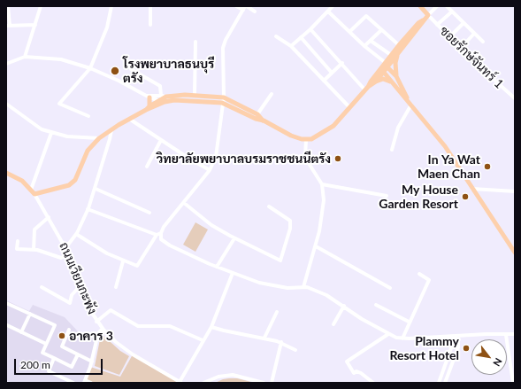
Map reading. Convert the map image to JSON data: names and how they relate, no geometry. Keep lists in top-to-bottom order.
{
  "streets": {
    "main road": ["ถนนเวียนกะพัง"],
    "street": ["ซอยรักษ์จันทร์ 1"]
  },
  "places": [
    "โรงพยาบาลธนบุรี ตรัง",
    "วิทยาลัยพยาบาลบรมราชชนนีตรัง",
    "In Ya Wat Maen Chan",
    "My House Garden Resort",
    "อาคาร 3",
    "Plammy Resort Hotel"
  ],
  "scale_bar": "200 m",
  "north": "bottom right"
}
